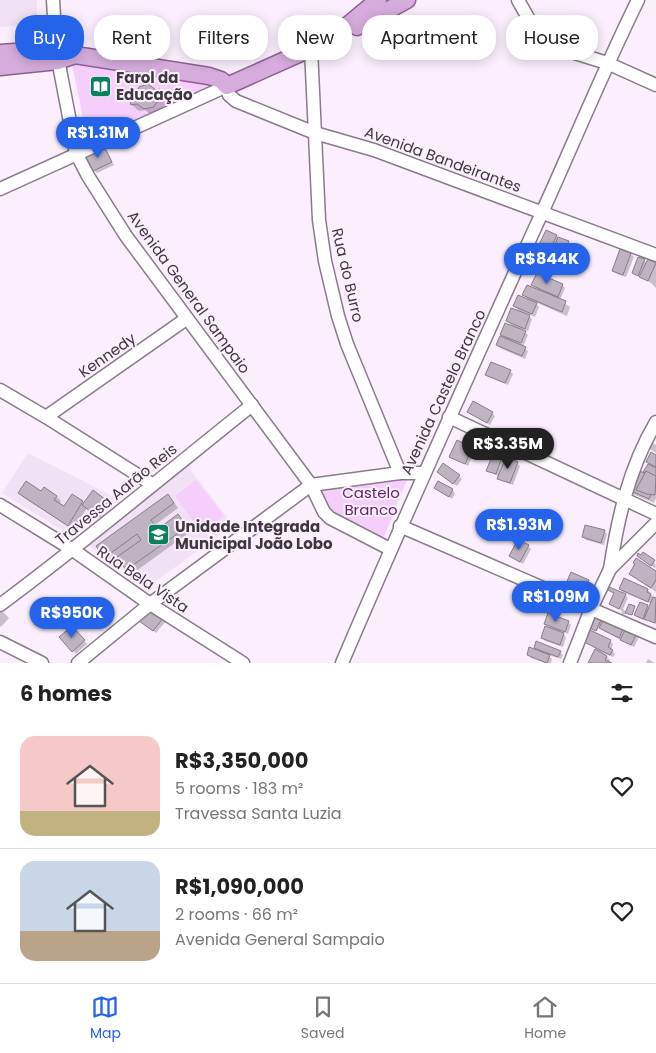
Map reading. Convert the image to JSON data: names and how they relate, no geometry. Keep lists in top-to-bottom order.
{
  "streets": {
    "street": [
      "Avenida Bandeirantes",
      "Rua do Burro",
      "Avenida General Sampaio",
      "Kennedy",
      "Avenida Castelo Branco",
      "Travessa Aarão Reis",
      "Rua Bela Vista"
    ]
  },
  "crossings": [
    ["Avenida Bandeirantes", "Rua do Burro"],
    ["Avenida Bandeirantes", "Avenida Castelo Branco"],
    ["Avenida General Sampaio", "Kennedy"],
    ["Avenida General Sampaio", "Avenida Castelo Branco"],
    ["Avenida General Sampaio", "Travessa Aarão Reis"],
    ["Travessa Aarão Reis", "Rua Bela Vista"]
  ],
  "parks": ["Castelo Branco"],
  "places": {
    "library": ["Farol da Educação"],
    "school or university": ["Unidade Integrada Municipal João Lobo"]
  },
  "page": {
    "chip": [
      "Buy",
      "Rent",
      "Filters",
      "New",
      "Apartment",
      "House"
    ],
    "price": [
      "R$1.31M",
      "R$844K",
      "R$3.35M",
      "R$1.93M",
      "R$1.09M",
      "R$950K"
    ],
    "heading": "6 homes",
    "list": [
      {
        "name": "R$3,350,000",
        "note": "5 rooms · 183 m² · Travessa Santa Luzia"
      },
      {
        "name": "R$1,090,000",
        "note": "2 rooms · 66 m² · Avenida General Sampaio"
      }
    ],
    "tabs": ["Map", "Saved", "Home"]
  }
}
